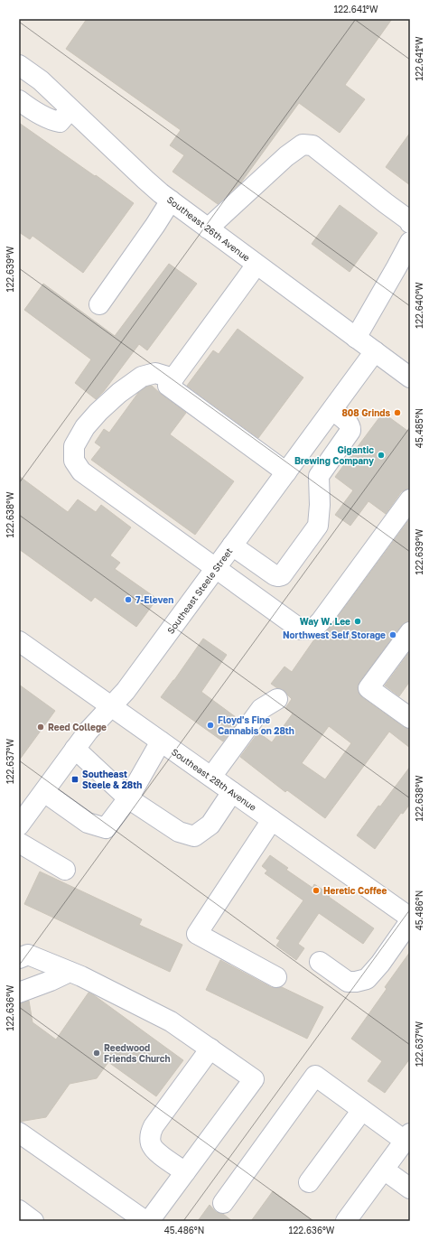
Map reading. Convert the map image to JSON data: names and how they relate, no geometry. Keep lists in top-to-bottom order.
{
  "streets": {
    "street": ["Southeast 26th Avenue", "Southeast Steele Street", "Southeast 28th Avenue"]
  },
  "crossings": [
    ["Southeast 26th Avenue", "Southeast Steele Street"],
    ["Southeast Steele Street", "Southeast 28th Avenue"]
  ],
  "places": {
    "other": [
      "808 Grinds",
      "Gigantic Brewing Company",
      "7-Eleven",
      "Way W. Lee",
      "Northwest Self Storage",
      "Floyd's Fine Cannabis on 28th",
      "Reed College",
      "Heretic Coffee",
      "Reedwood Friends Church"
    ],
    "transit": ["Southeast Steele & 28th"]
  },
  "coordinates": [
    "122.641°W",
    "122.639°W",
    "122.640°W",
    "45.485°N",
    "122.638°W",
    "122.637°W",
    "45.486°N",
    "122.636°W"
  ]
}
